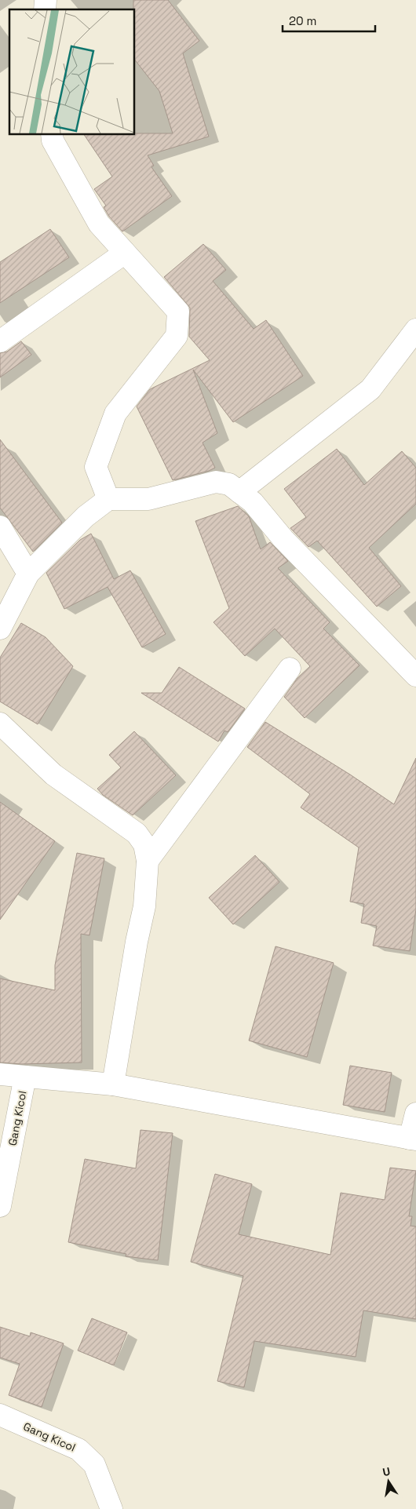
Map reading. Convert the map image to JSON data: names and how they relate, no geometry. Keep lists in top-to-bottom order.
{
  "streets": {
    "street": ["Gang Kicol"]
  },
  "scale_bar": "20 m",
  "north": "top"
}
